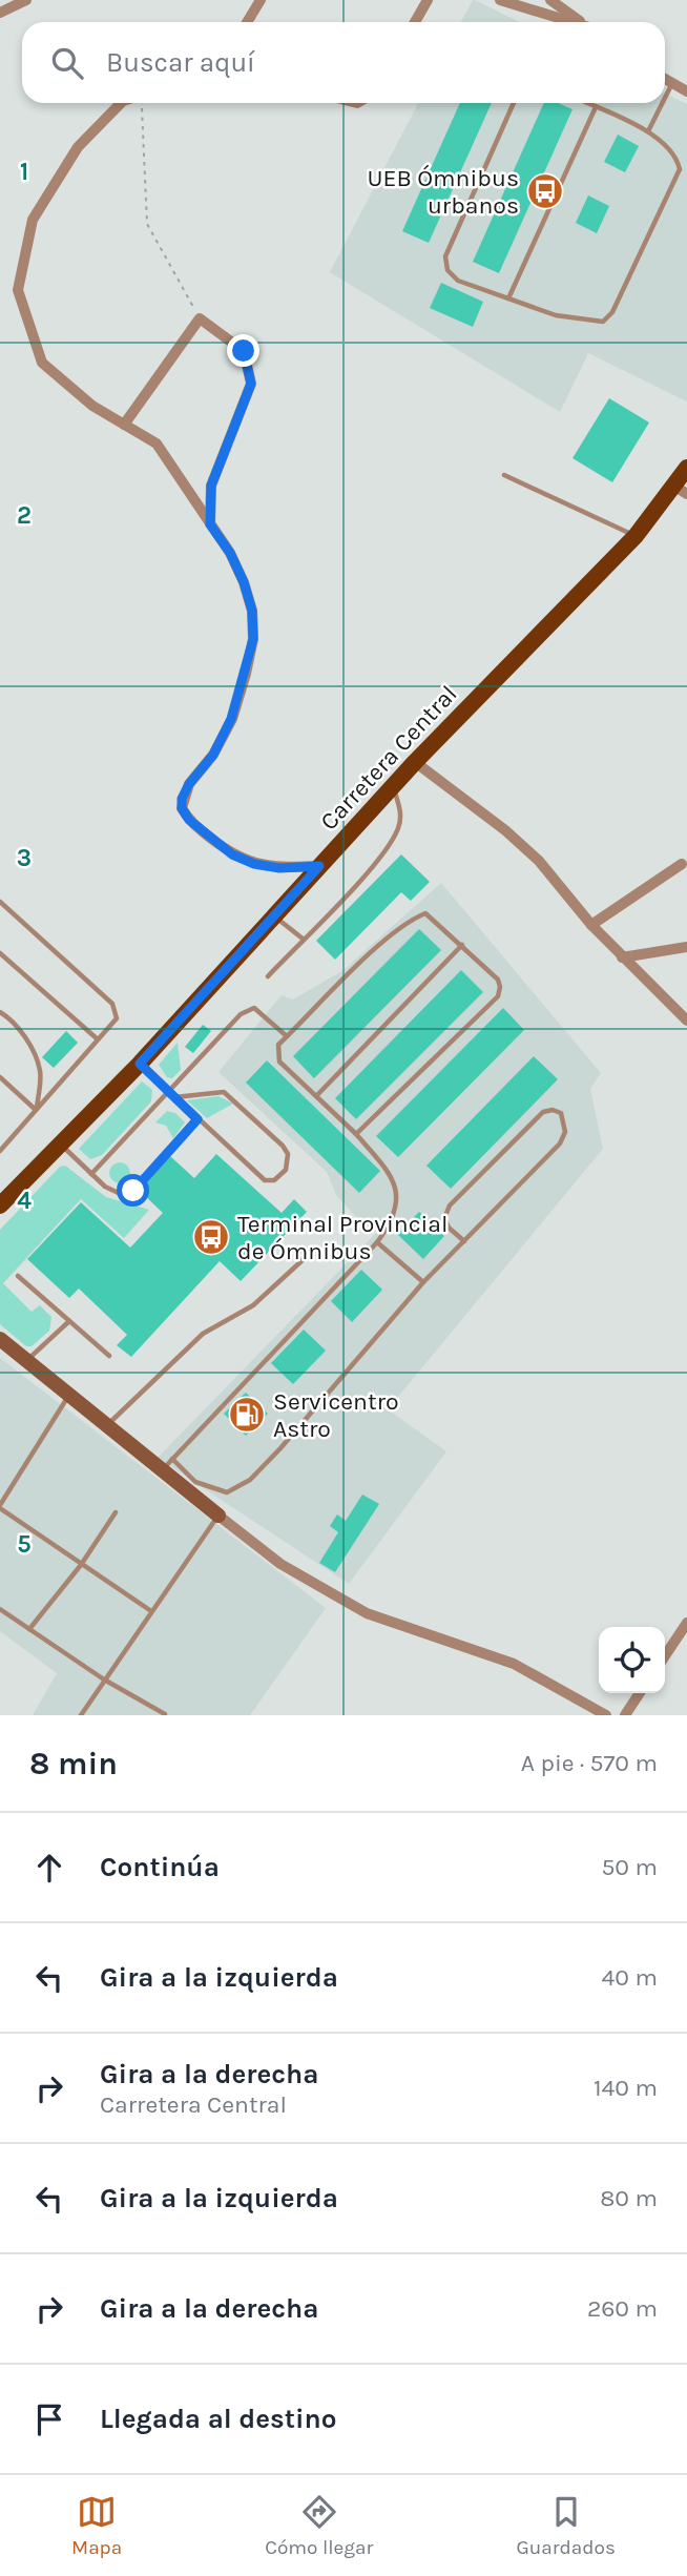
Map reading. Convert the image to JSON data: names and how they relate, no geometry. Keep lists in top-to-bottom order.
{
  "streets": {
    "main road": ["Carretera Central"]
  },
  "places": {
    "bus stop": ["UEB Ómnibus urbanos", "Terminal Provincial de Ómnibus"],
    "fuel station": ["Servicentro Astro"]
  },
  "page": {
    "search": "Buscar aquí",
    "heading": ["8 min", "A pie · 570 m"],
    "list": [
      ["Continúa", "50 m"],
      ["Gira a la izquierda", "40 m"],
      ["Gira a la derecha", "Carretera Central", "140 m"],
      ["Gira a la izquierda", "80 m"],
      ["Gira a la derecha", "260 m"],
      "Llegada al destino"
    ],
    "nav": ["Mapa", "Cómo llegar", "Guardados"]
  },
  "grid": {
    "rows": [
      "1",
      "2",
      "3",
      "4",
      "5"
    ]
  }
}
